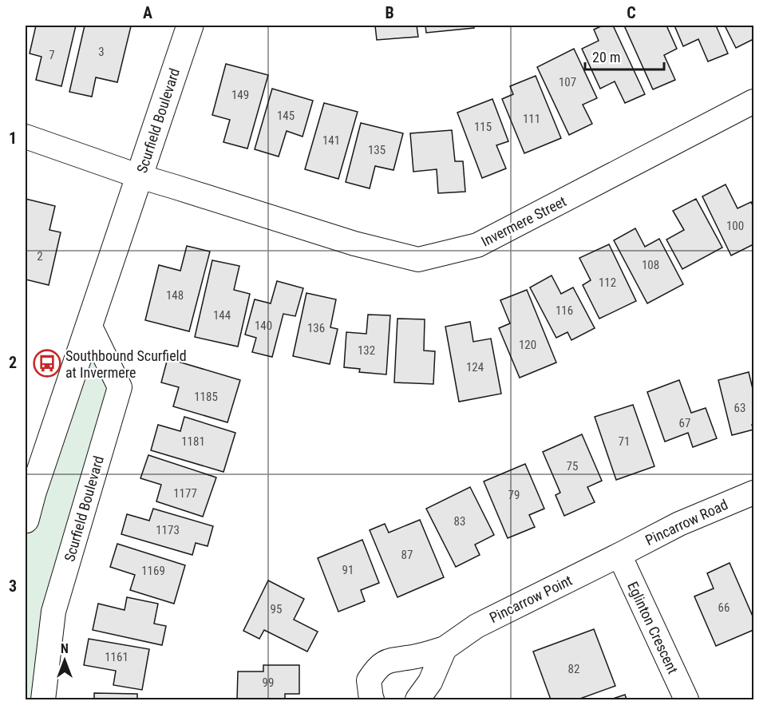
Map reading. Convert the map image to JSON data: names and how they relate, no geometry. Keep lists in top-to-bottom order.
{
  "streets": {
    "street": [
      "Scurfield Boulevard",
      "Invermere Street",
      "Pincarrow Road",
      "Pincarrow Point",
      "Eglinton Crescent"
    ]
  },
  "crossings": [
    ["Scurfield Boulevard", "Invermere Street"],
    ["Pincarrow Road", "Pincarrow Point"],
    ["Pincarrow Road", "Eglinton Crescent"],
    ["Pincarrow Point", "Eglinton Crescent"]
  ],
  "places": {
    "bus stop": ["Southbound Scurfield at Invermere"]
  },
  "house_numbers": [
    "3",
    "7",
    "107",
    "149",
    "145",
    "111",
    "115",
    "141",
    "135",
    "100",
    "2",
    "108",
    "112",
    "148",
    "116",
    "144",
    "140",
    "136",
    "120",
    "132",
    "124",
    "1185",
    "63",
    "67",
    "1181",
    "71",
    "75",
    "1177",
    "79",
    "83",
    "1173",
    "87",
    "91",
    "1169",
    "66",
    "95",
    "1161",
    "82",
    "99"
  ],
  "scale_bar": "20 m",
  "north": "top",
  "grid": {
    "columns": ["A", "B", "C"],
    "rows": ["1", "2", "3"]
  }
}
